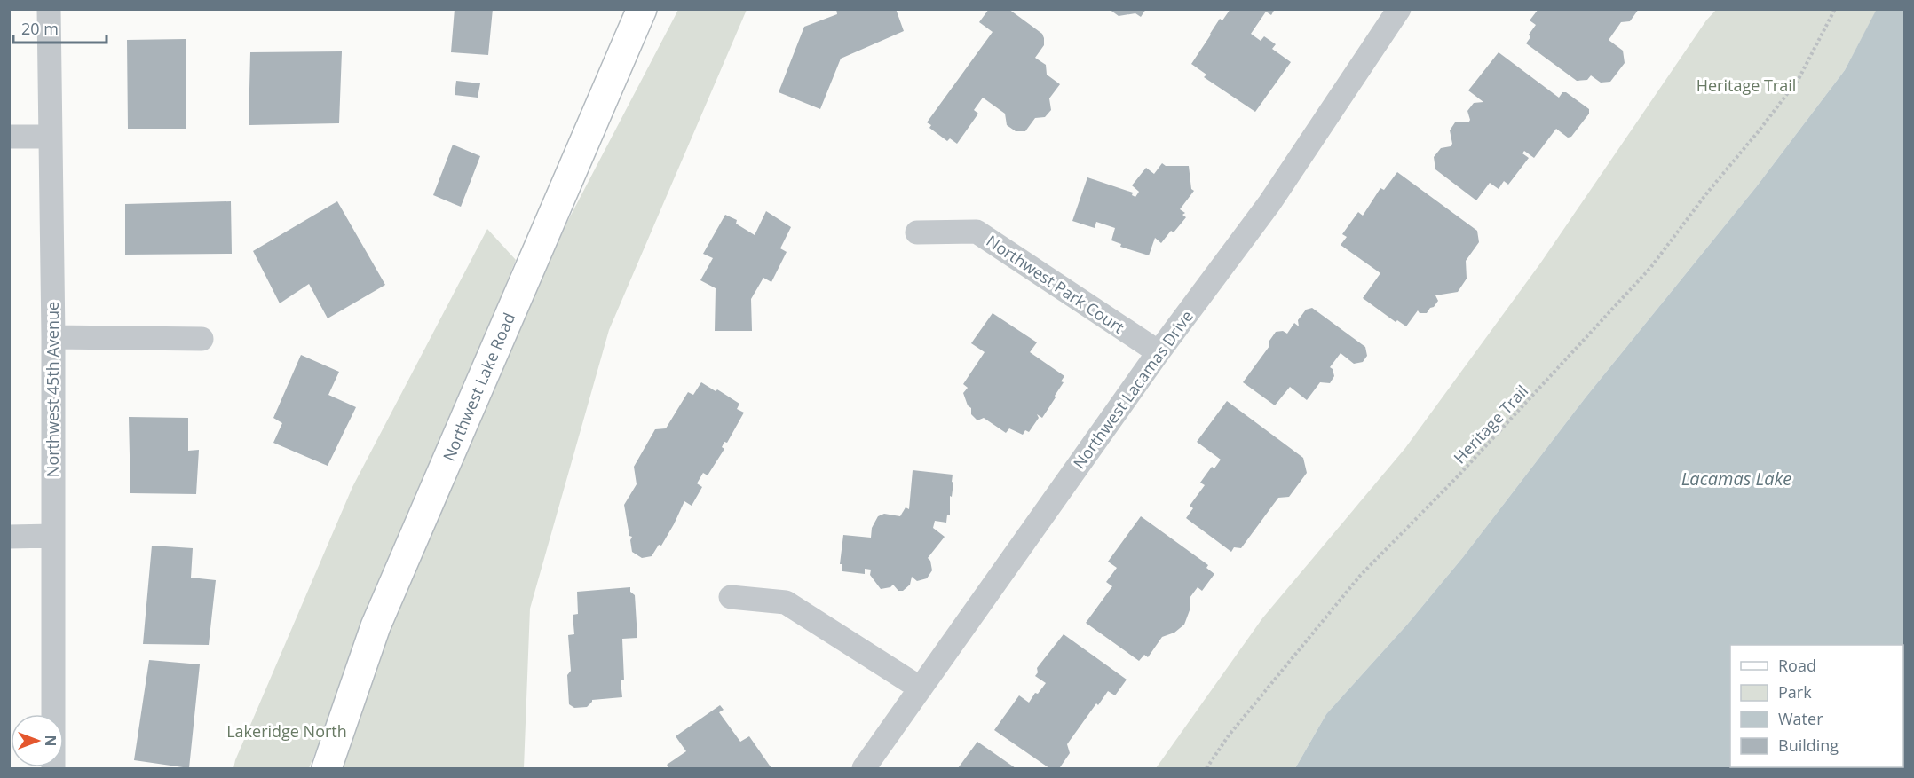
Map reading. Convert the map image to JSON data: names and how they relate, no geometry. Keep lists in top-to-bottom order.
{
  "streets": {
    "main road": ["Northwest Lake Road"],
    "street": ["Northwest Park Court", "Northwest 45th Avenue", "Northwest Lacamas Drive"],
    "path": ["Heritage Trail"]
  },
  "crossings": [
    ["Northwest Park Court", "Northwest Lacamas Drive"]
  ],
  "water": ["Lacamas Lake"],
  "parks": ["Heritage Trail", "Lakeridge North"],
  "legend": [
    "Road",
    "Park",
    "Water",
    "Building"
  ],
  "scale_bar": "20 m",
  "north": "right"
}
